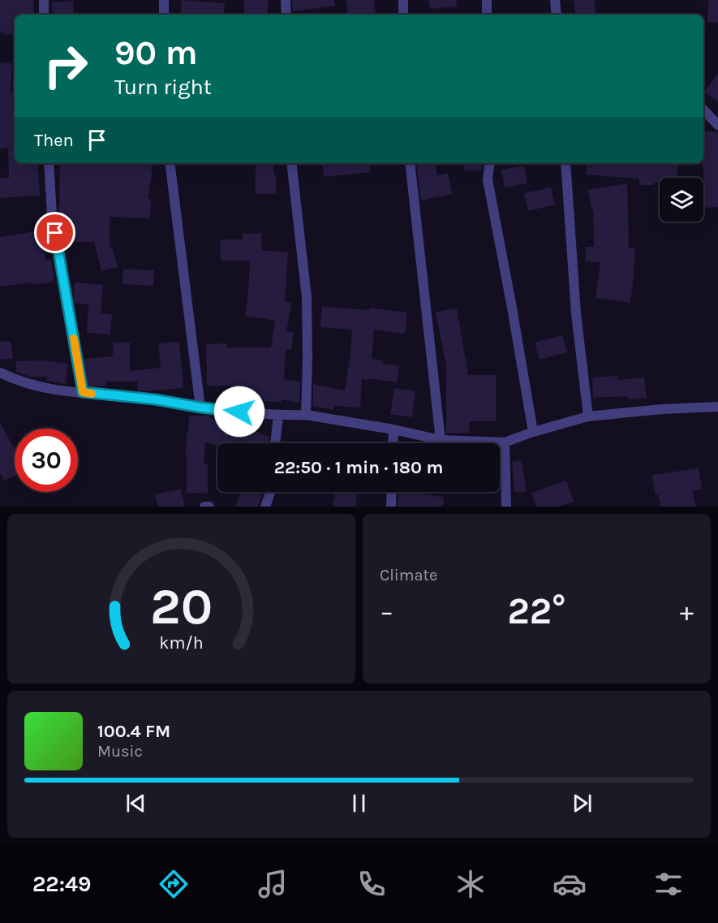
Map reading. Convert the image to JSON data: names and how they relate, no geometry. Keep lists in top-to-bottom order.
{
  "page": {
    "turn": ["90 m", "Turn right"],
    "then": "Then",
    "limit": "30",
    "trip": "22:50 · 1 min · 180 m",
    "tile": "Climate",
    "heat": ["−", "22°", "+"],
    "song": ["100.4 FM", "Music"],
    "tabs": "22:49",
    "gauge": ["20", "km/h"]
  }
}
